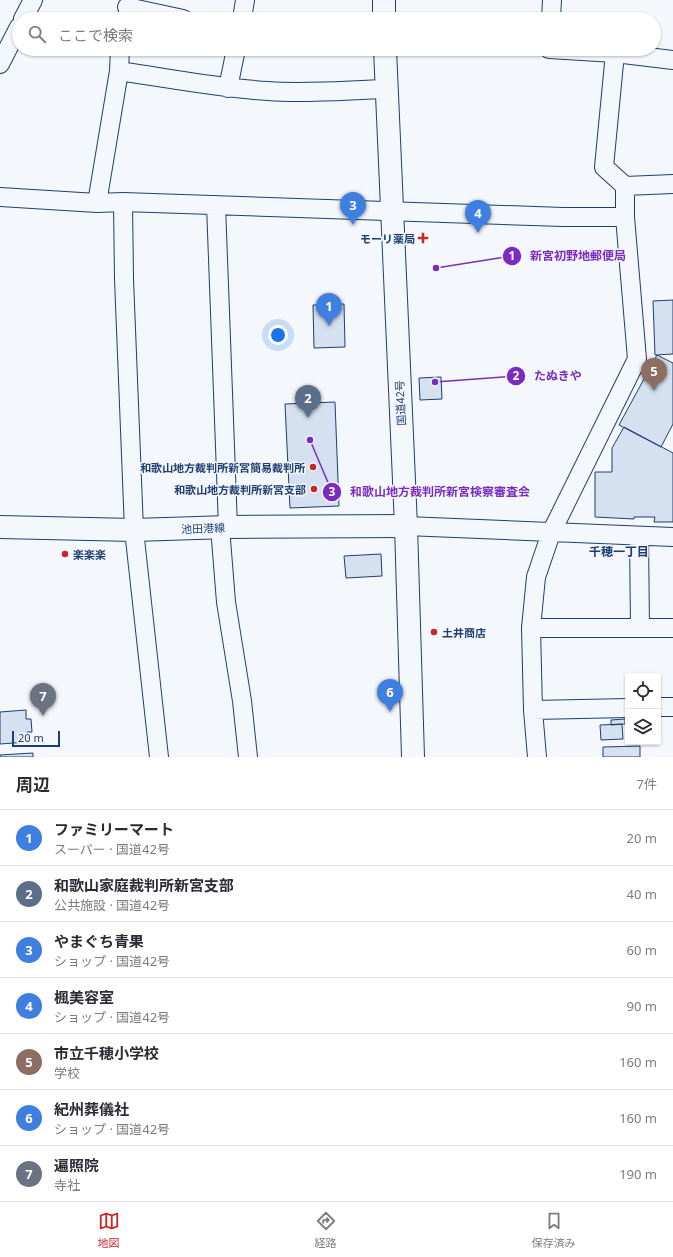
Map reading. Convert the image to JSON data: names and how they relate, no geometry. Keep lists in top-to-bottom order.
{
  "streets": {
    "main road": ["国道42号", "池田港線"]
  },
  "crossings": [
    ["国道42号", "池田港線"]
  ],
  "districts": ["千穂一丁目"],
  "places": {
    "health": ["モーリ薬局"],
    "other": [
      "新宮初野地郵便局",
      "たぬきや",
      "和歌山地方裁判所新宮検察審査会",
      "和歌山地方裁判所新宮簡易裁判所",
      "和歌山地方裁判所新宮支部",
      "楽楽楽",
      "土井商店"
    ]
  },
  "scale_bar": "20 m",
  "page": {
    "search": "ここで検索",
    "pins": [
      "3",
      "4",
      "1",
      "5",
      "2",
      "6",
      "7"
    ],
    "scale": "20 m",
    "heading": ["周辺", "7件"],
    "list": [
      {
        "mark": "1",
        "name": "ファミリーマート",
        "note": "スーパー · 国道42号",
        "value": "20 m"
      },
      {
        "mark": "2",
        "name": "和歌山家庭裁判所新宮支部",
        "note": "公共施設 · 国道42号",
        "value": "40 m"
      },
      {
        "mark": "3",
        "name": "やまぐち青果",
        "note": "ショップ · 国道42号",
        "value": "60 m"
      },
      {
        "mark": "4",
        "name": "楓美容室",
        "note": "ショップ · 国道42号",
        "value": "90 m"
      },
      {
        "mark": "5",
        "name": "市立千穂小学校",
        "note": "学校",
        "value": "160 m"
      },
      {
        "mark": "6",
        "name": "紀州葬儀社",
        "note": "ショップ · 国道42号",
        "value": "160 m"
      },
      {
        "mark": "7",
        "name": "遍照院",
        "note": "寺社",
        "value": "190 m"
      }
    ],
    "nav": ["地図", "経路", "保存済み"]
  }
}
